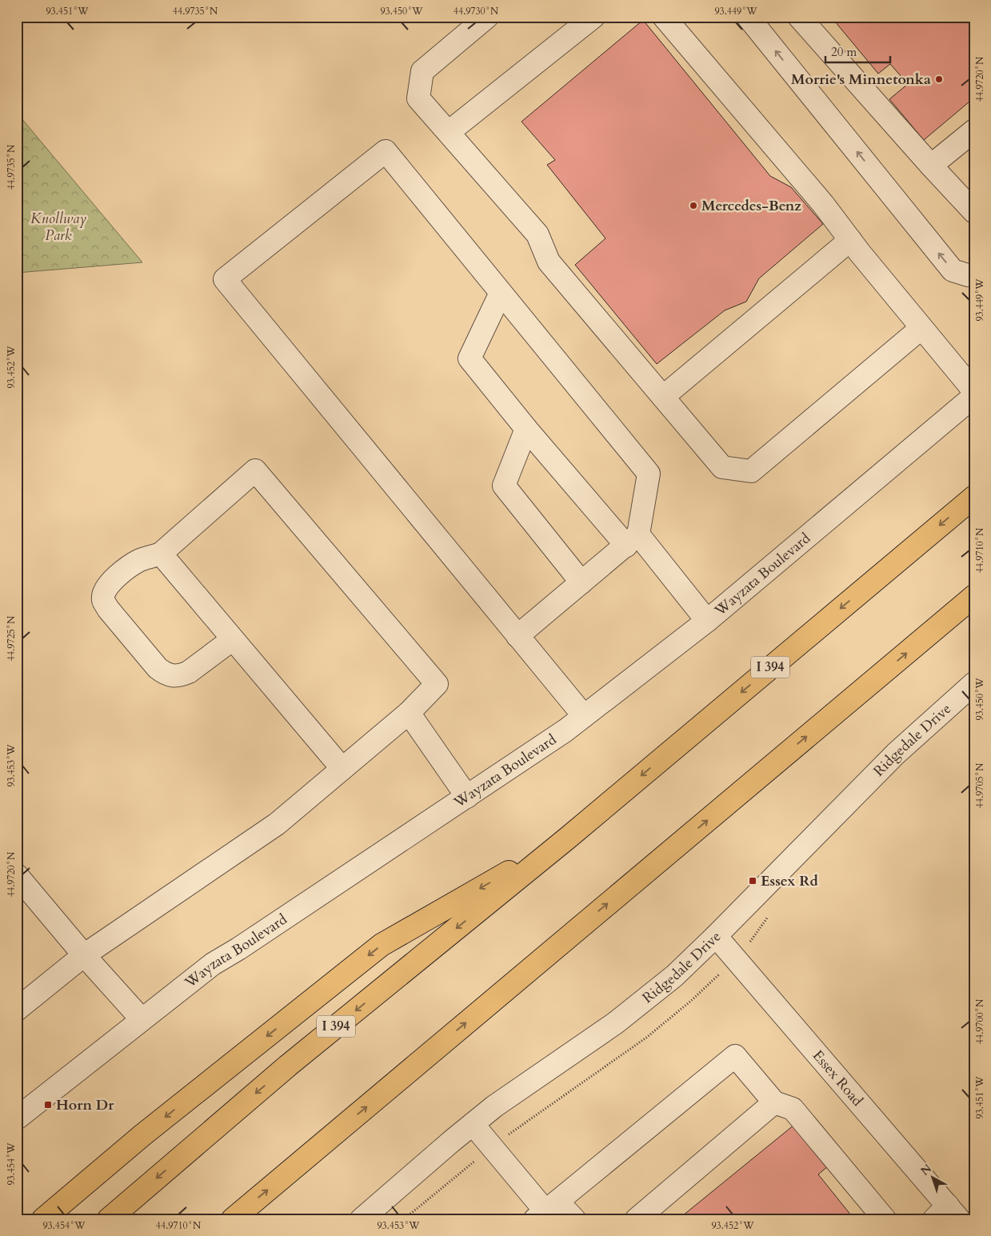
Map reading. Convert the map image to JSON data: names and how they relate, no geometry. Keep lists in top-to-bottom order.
{
  "streets": {
    "highway": ["I 394"],
    "street": ["Wayzata Boulevard", "Ridgedale Drive", "Essex Road"]
  },
  "crossings": [
    ["Ridgedale Drive", "Essex Road"]
  ],
  "parks": ["Knollway Park"],
  "places": {
    "other": ["Morrie's Minnetonka", "Mercedes-Benz"],
    "transit": ["Essex Rd", "Horn Dr"]
  },
  "scale_bar": "20 m",
  "north": "top left",
  "coordinates": [
    "93.451°W",
    "44.9735°N",
    "93.450°W",
    "44.9730°N",
    "93.449°W",
    "44.9720°N",
    "93.452°W",
    "44.9710°N",
    "44.9725°N",
    "93.453°W",
    "44.9705°N",
    "44.9700°N",
    "93.454°W"
  ]
}
